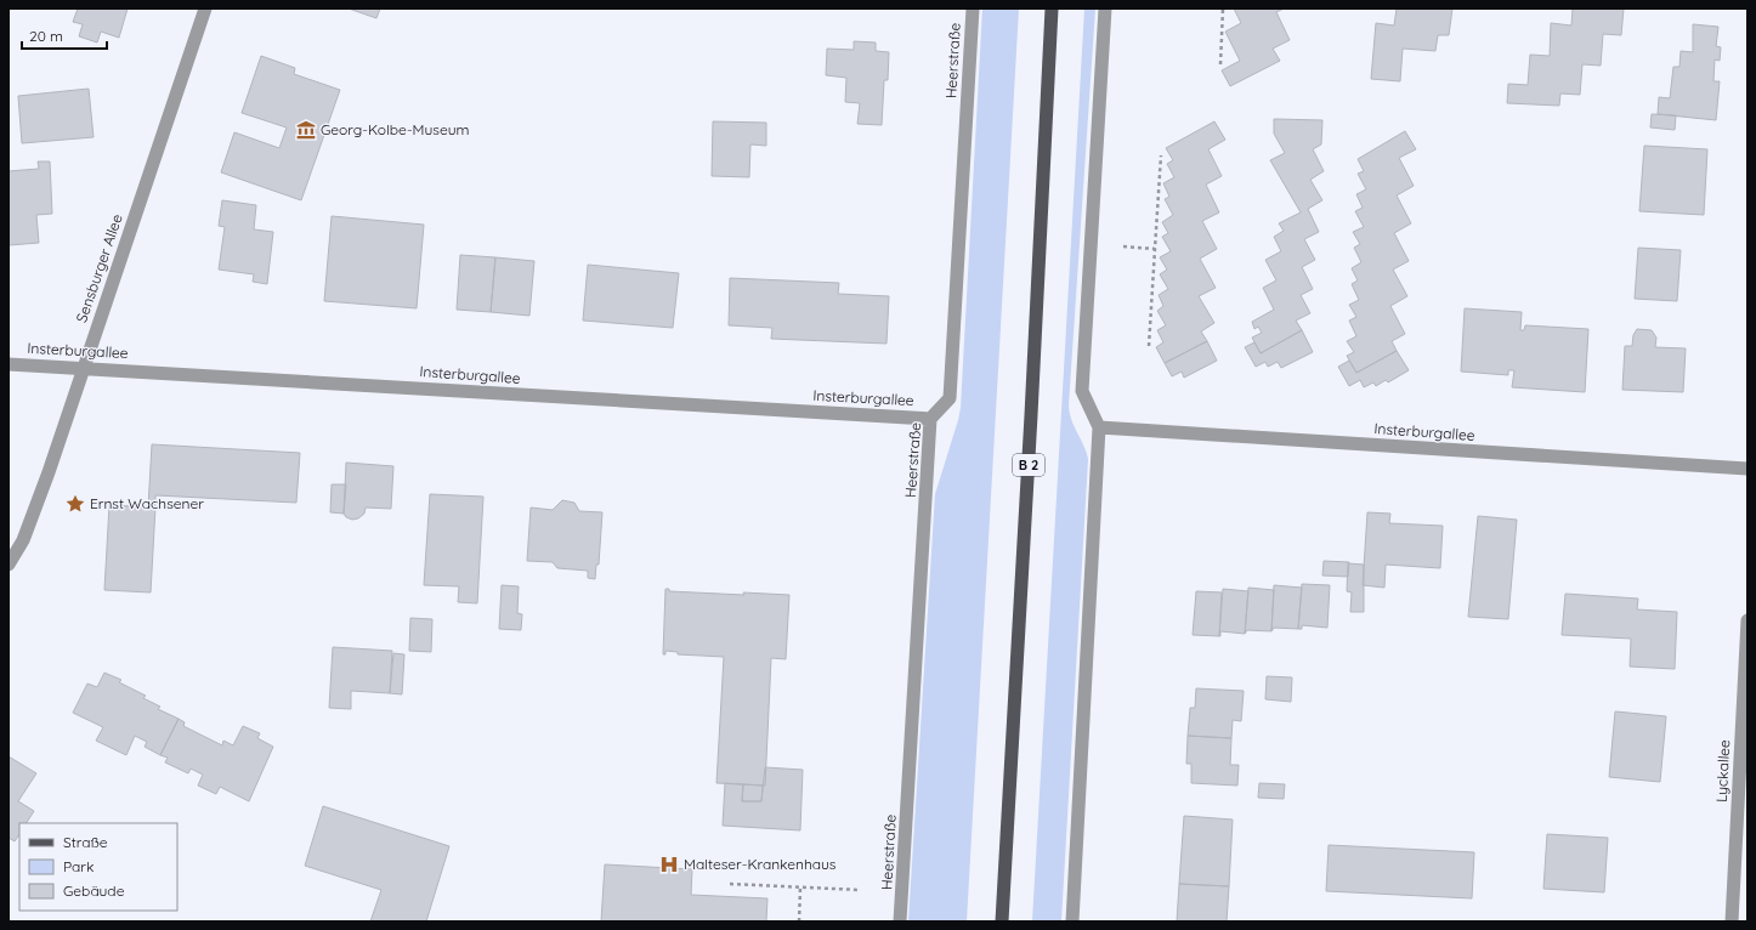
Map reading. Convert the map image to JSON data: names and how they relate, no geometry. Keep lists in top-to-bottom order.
{
  "streets": {
    "main road": ["B 2"],
    "street": [
      "Heerstraße",
      "Sensburger Allee",
      "Insterburgallee",
      "Lyckallee"
    ]
  },
  "crossings": [
    ["Heerstraße", "Insterburgallee"],
    ["Sensburger Allee", "Insterburgallee"]
  ],
  "places": {
    "museum": ["Georg-Kolbe-Museum"],
    "place": ["Ernst Wachsener"],
    "hospital": ["Malteser-Krankenhaus"]
  },
  "legend": ["Straße", "Park", "Gebäude"],
  "scale_bar": "20 m"
}
